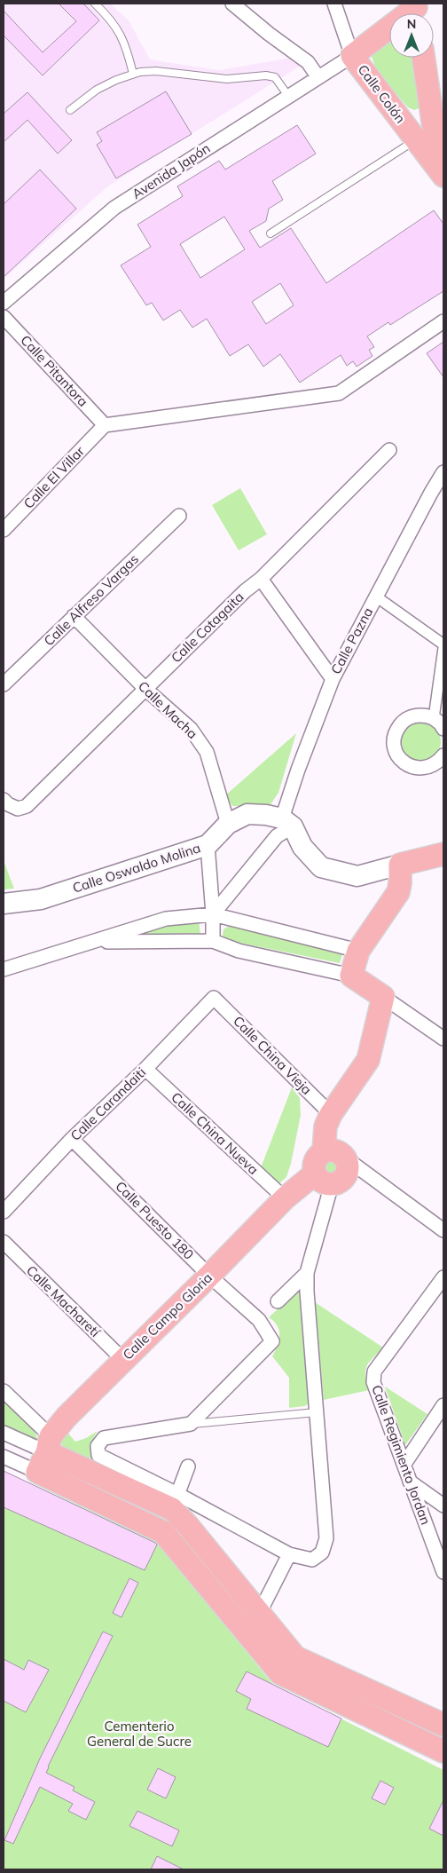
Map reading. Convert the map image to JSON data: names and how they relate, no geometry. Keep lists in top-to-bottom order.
{
  "streets": {
    "main road": ["Calle Colón", "Calle Oswaldo Molina", "Calle Campo Gloria"],
    "street": [
      "Avenida Japón",
      "Calle Pitantora",
      "Calle El Villar",
      "Calle Alfreso Vargas",
      "Calle Cotagaita",
      "Calle Pazna",
      "Calle Macha",
      "Calle China Vieja",
      "Calle Carandaiti",
      "Calle China Nueva",
      "Calle Puesto 180",
      "Calle Macharetí",
      "Calle Regimiento Jordan"
    ]
  },
  "crossings": [
    ["Calle Colón", "Avenida Japón"],
    ["Calle Pitantora", "Calle El Villar"],
    ["Calle Alfreso Vargas", "Calle Macha"],
    ["Calle Cotagaita", "Calle Macha"],
    ["Calle Pazna", "Calle Oswaldo Molina"],
    ["Calle Macha", "Calle Oswaldo Molina"],
    ["Calle China Vieja", "Calle Carandaiti"],
    ["Calle Carandaiti", "Calle China Nueva"],
    ["Calle Carandaiti", "Calle Puesto 180"],
    ["Calle China Nueva", "Calle Campo Gloria"],
    ["Calle Puesto 180", "Calle Campo Gloria"],
    ["Calle Macharetí", "Calle Campo Gloria"]
  ],
  "parks": ["Cementerio General de Sucre"],
  "north": "top"
}
